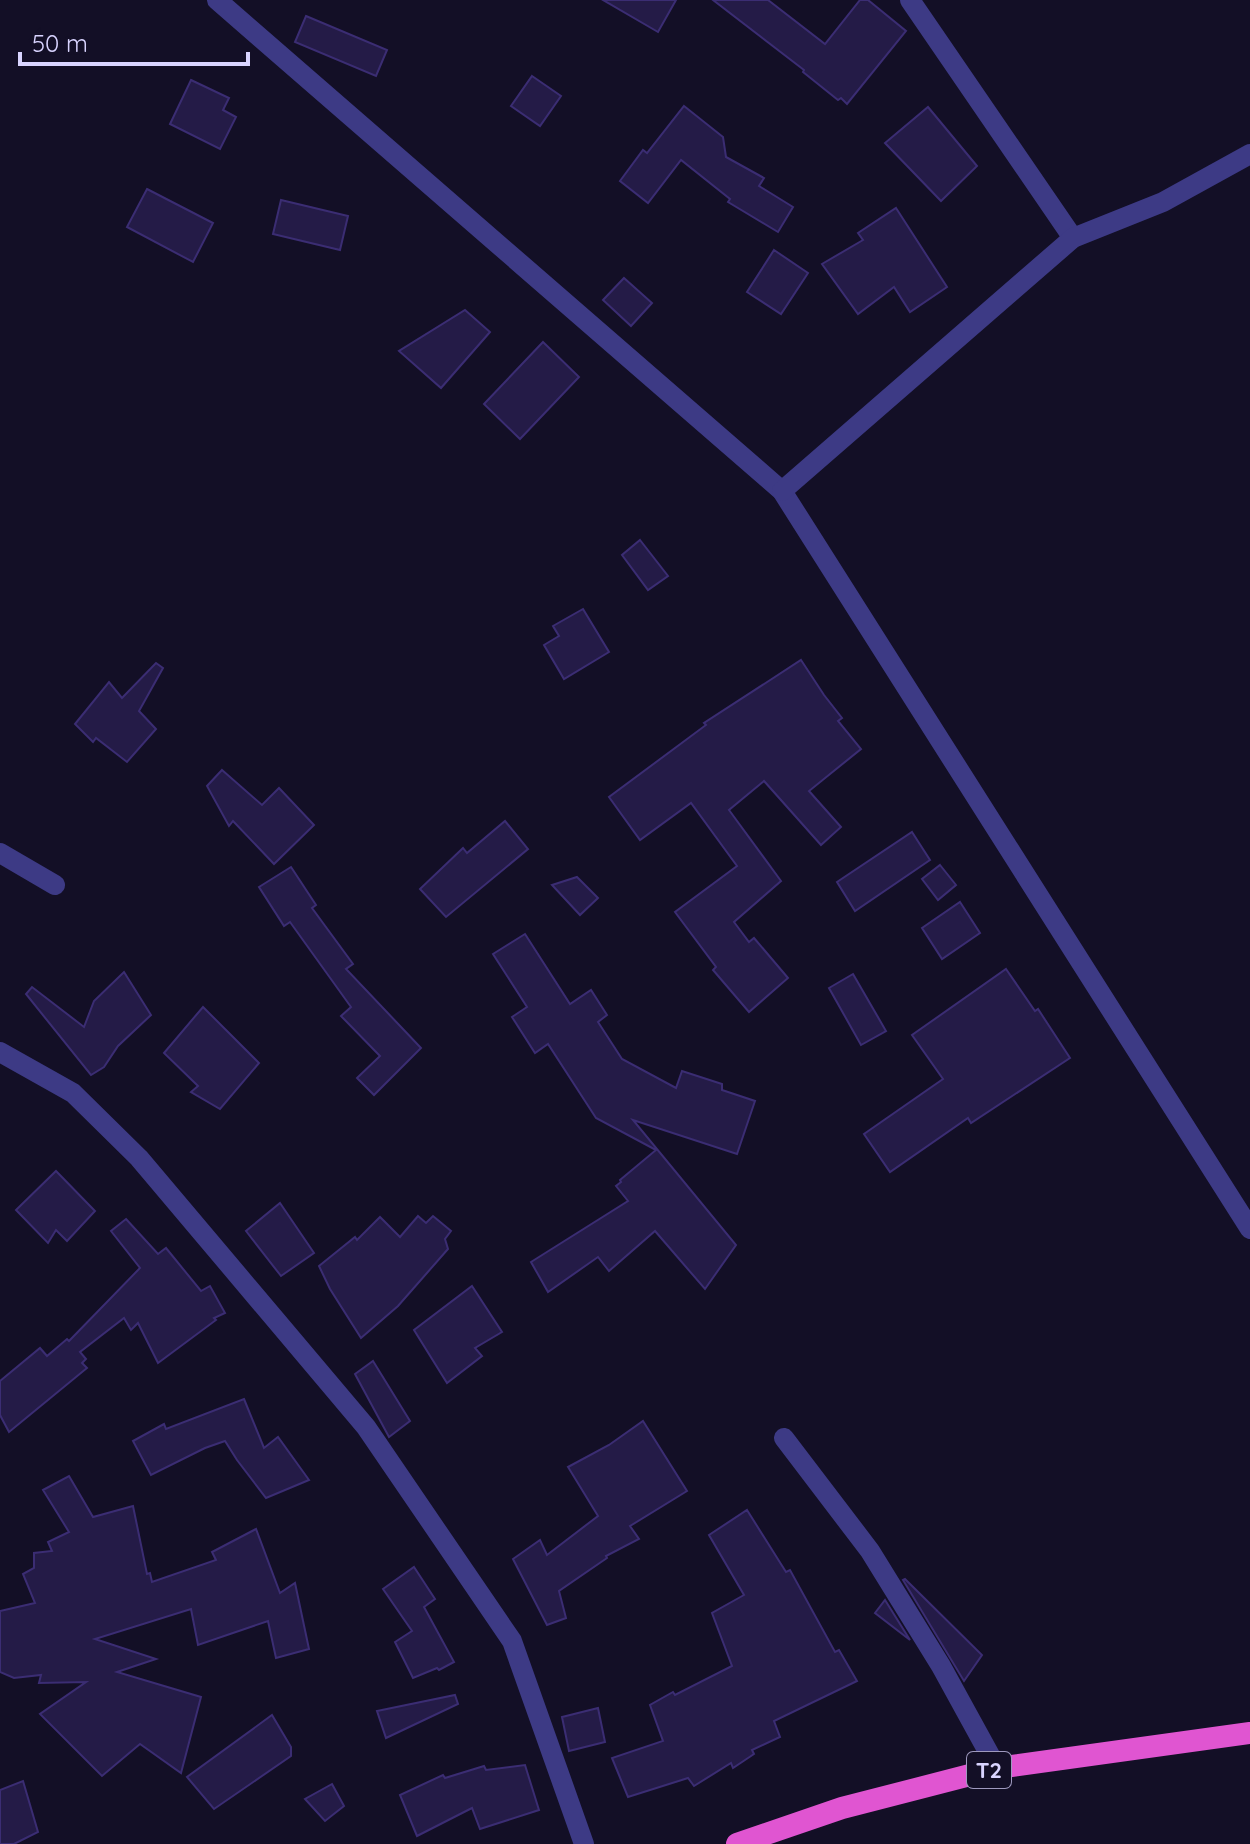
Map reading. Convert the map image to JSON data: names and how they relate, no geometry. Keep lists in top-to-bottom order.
{
  "streets": {
    "highway": ["T2"]
  },
  "scale_bar": "50 m"
}
